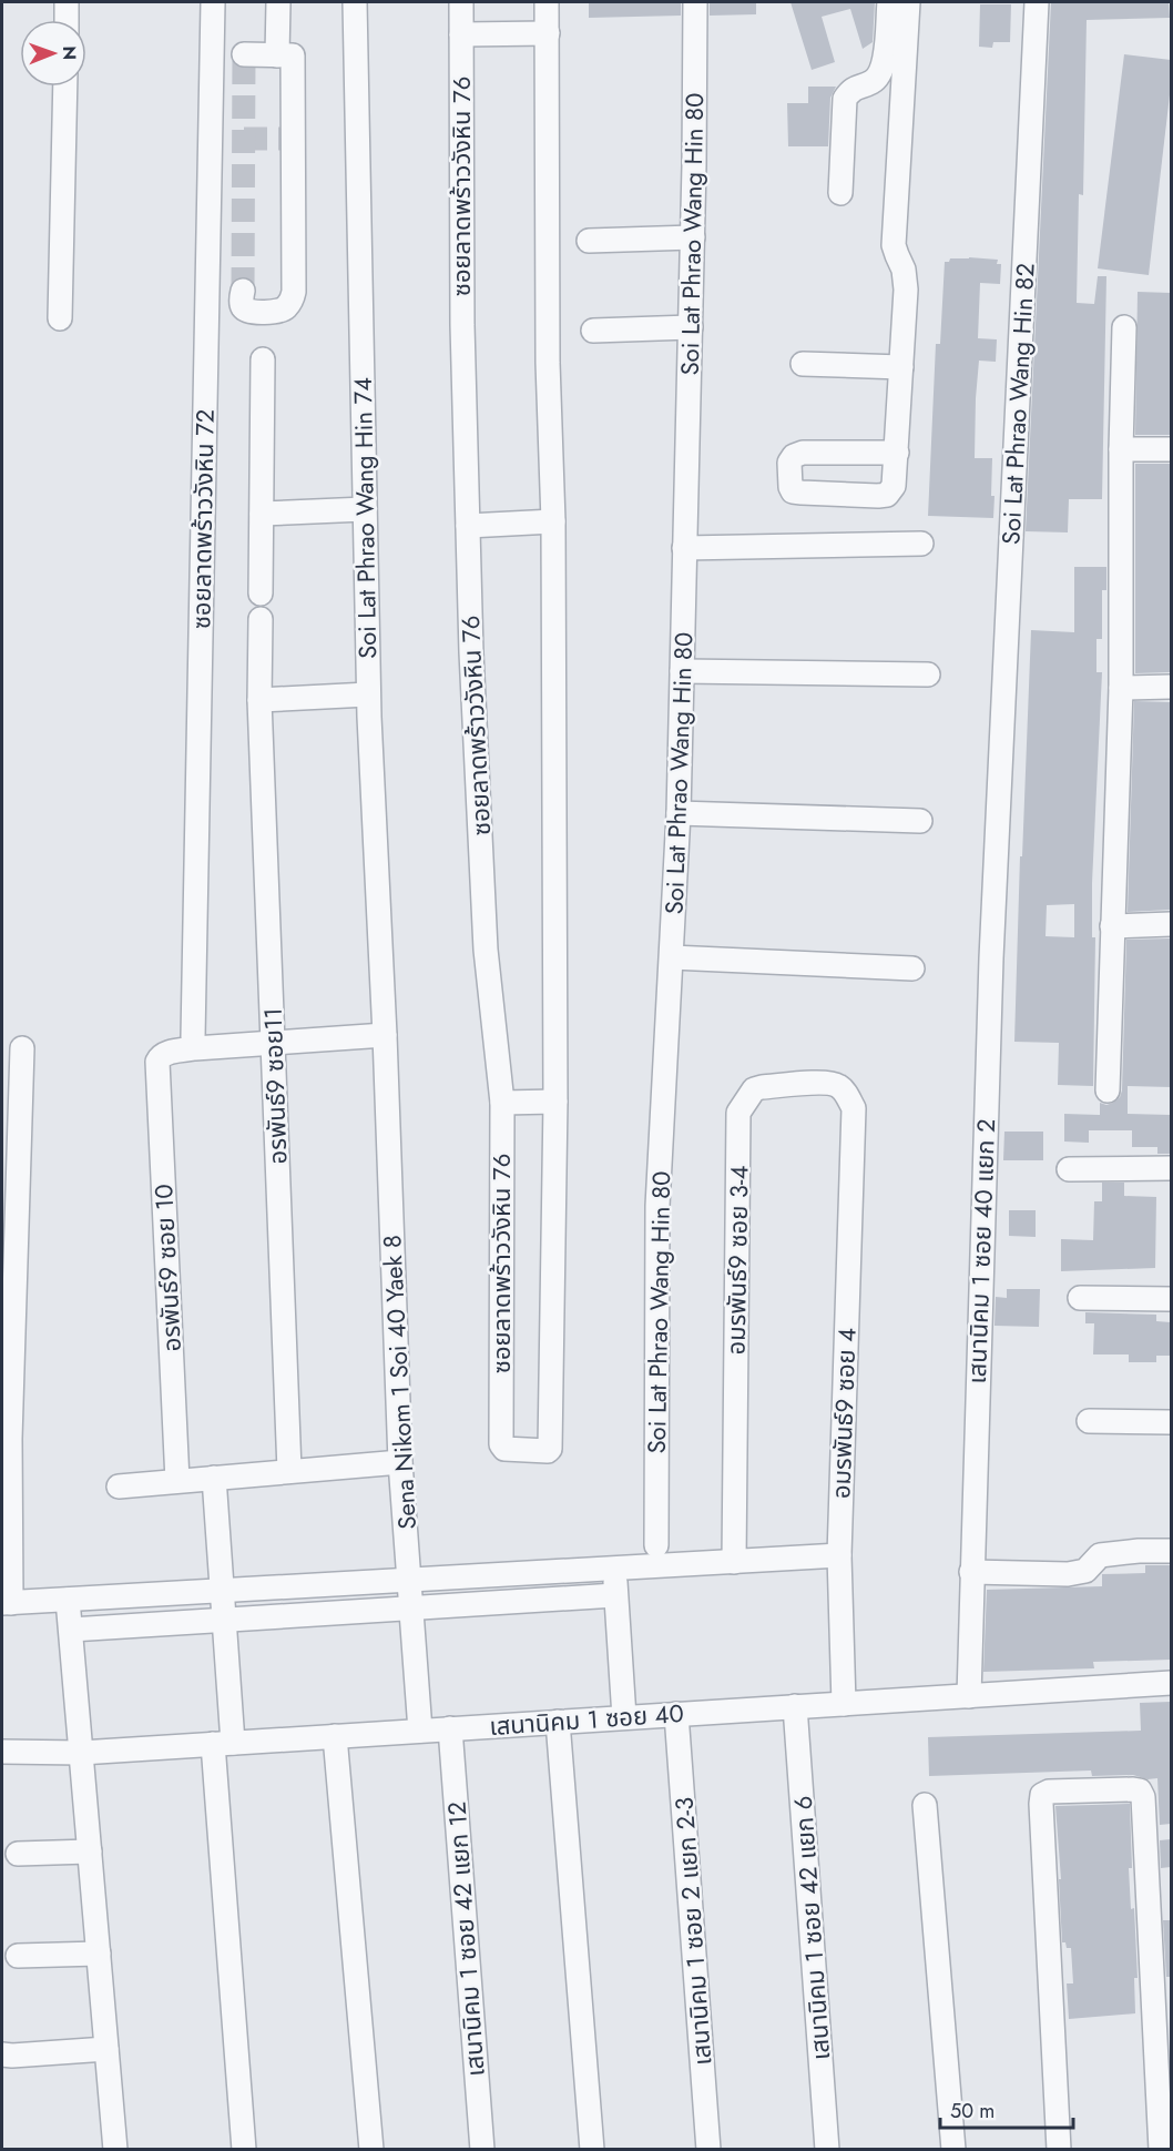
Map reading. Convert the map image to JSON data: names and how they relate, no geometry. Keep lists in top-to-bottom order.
{
  "streets": {
    "street": [
      "ซอยลาดพร้าววังหิน 76",
      "Soi Lat Phrao Wang Hin 80",
      "Soi Lat Phrao Wang Hin 82",
      "Soi Lat Phrao Wang Hin 74",
      "ซอยลาดพร้าววังหิน 72",
      "อรพันธ์9 ซอย11",
      "เสนานิคม 1 ซอย 40 แยก 2",
      "อมรพันธ์9 ซอย 3-4",
      "อรพันธ์9 ซอย 10",
      "Sena Nikom 1 Soi 40 Yaek 8",
      "อมรพันธ์9 ซอย 4",
      "เสนานิคม 1 ซอย 40",
      "เสนานิคม 1 ซอย 42 แยก 6",
      "เสนานิคม 1 ซอย 2 แยก 2-3",
      "เสนานิคม 1 ซอย 42 แยก 12"
    ]
  },
  "crossings": [
    ["Soi Lat Phrao Wang Hin 82", "เสนานิคม 1 ซอย 40 แยก 2"],
    ["Soi Lat Phrao Wang Hin 74", "Sena Nikom 1 Soi 40 Yaek 8"],
    ["อรพันธ์9 ซอย11", "อรพันธ์9 ซอย 10"],
    ["เสนานิคม 1 ซอย 40 แยก 2", "เสนานิคม 1 ซอย 40"],
    ["อมรพันธ์9 ซอย 3-4", "อมรพันธ์9 ซอย 4"],
    ["Sena Nikom 1 Soi 40 Yaek 8", "เสนานิคม 1 ซอย 40"],
    ["อมรพันธ์9 ซอย 4", "เสนานิคม 1 ซอย 40"],
    ["เสนานิคม 1 ซอย 40", "เสนานิคม 1 ซอย 42 แยก 6"],
    ["เสนานิคม 1 ซอย 40", "เสนานิคม 1 ซอย 2 แยก 2-3"],
    ["เสนานิคม 1 ซอย 40", "เสนานิคม 1 ซอย 42 แยก 12"]
  ],
  "scale_bar": "50 m",
  "north": "right"
}
